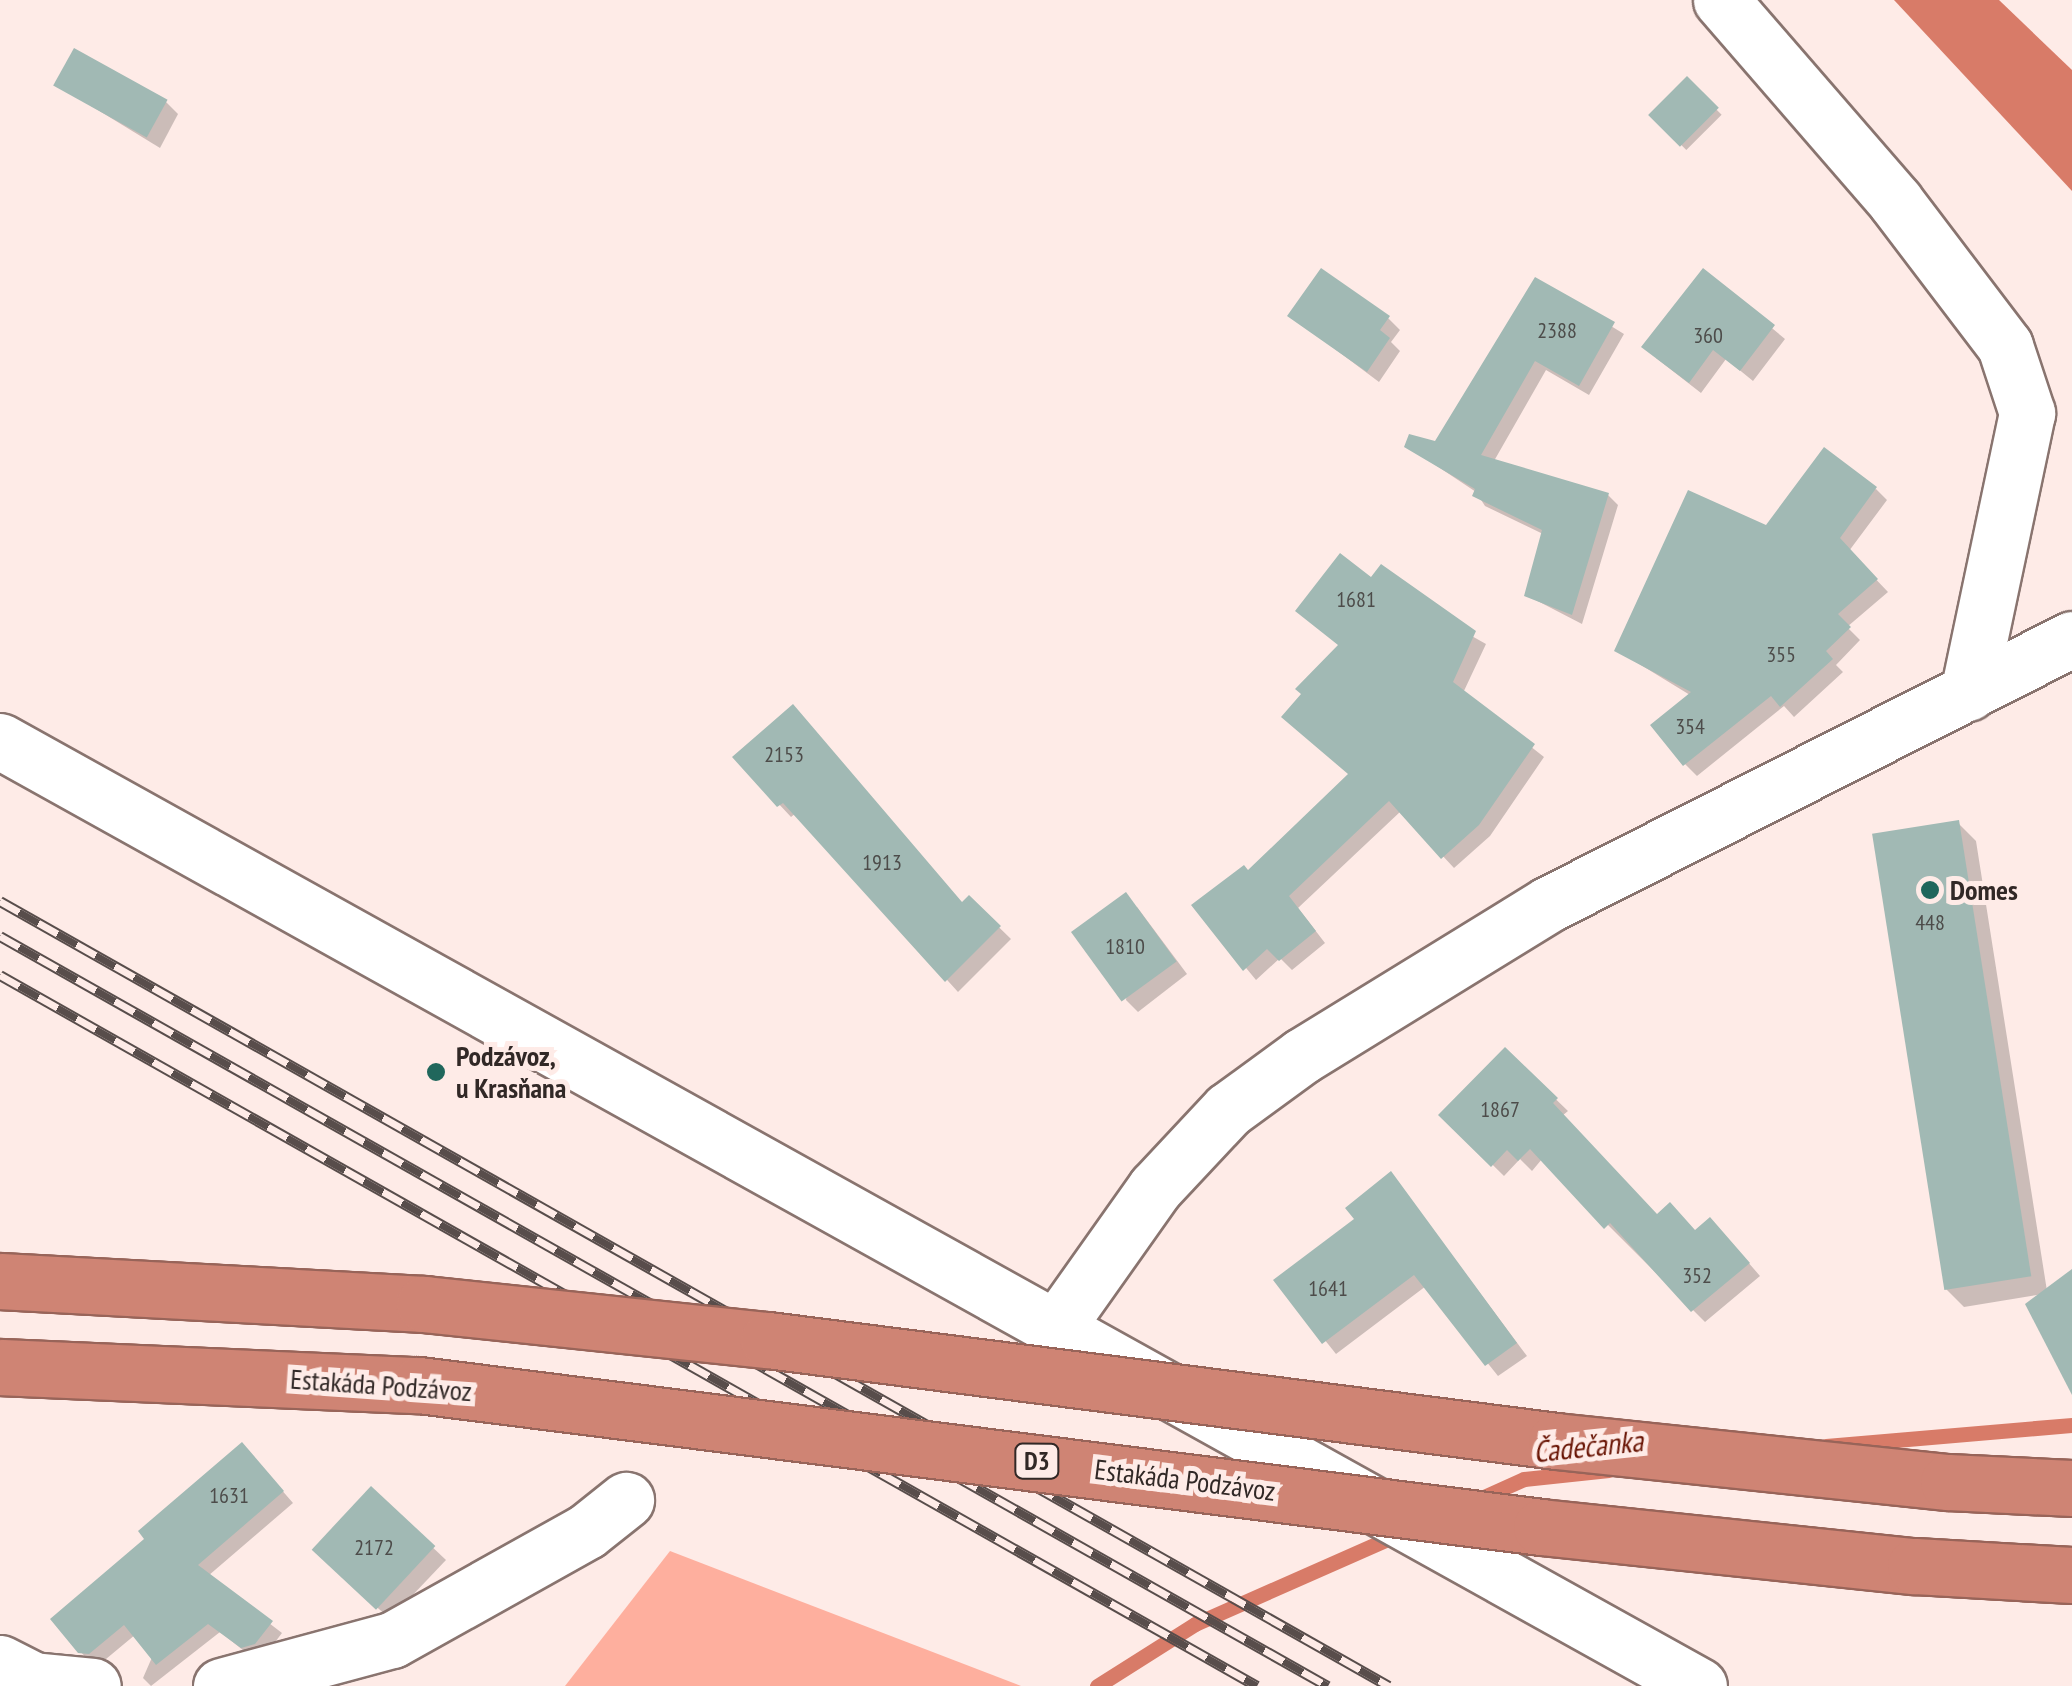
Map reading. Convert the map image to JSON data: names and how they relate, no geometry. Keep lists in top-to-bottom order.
{
  "streets": {
    "highway": ["Estakáda Podzávoz", "D3"]
  },
  "water": ["Čadečanka"],
  "places": ["Domes", "Podzávoz, u Krasňana"],
  "house_numbers": [
    "2388",
    "360",
    "1681",
    "355",
    "354",
    "2153",
    "1913",
    "448",
    "1810",
    "1867",
    "352",
    "1641",
    "1631",
    "2172"
  ]
}
